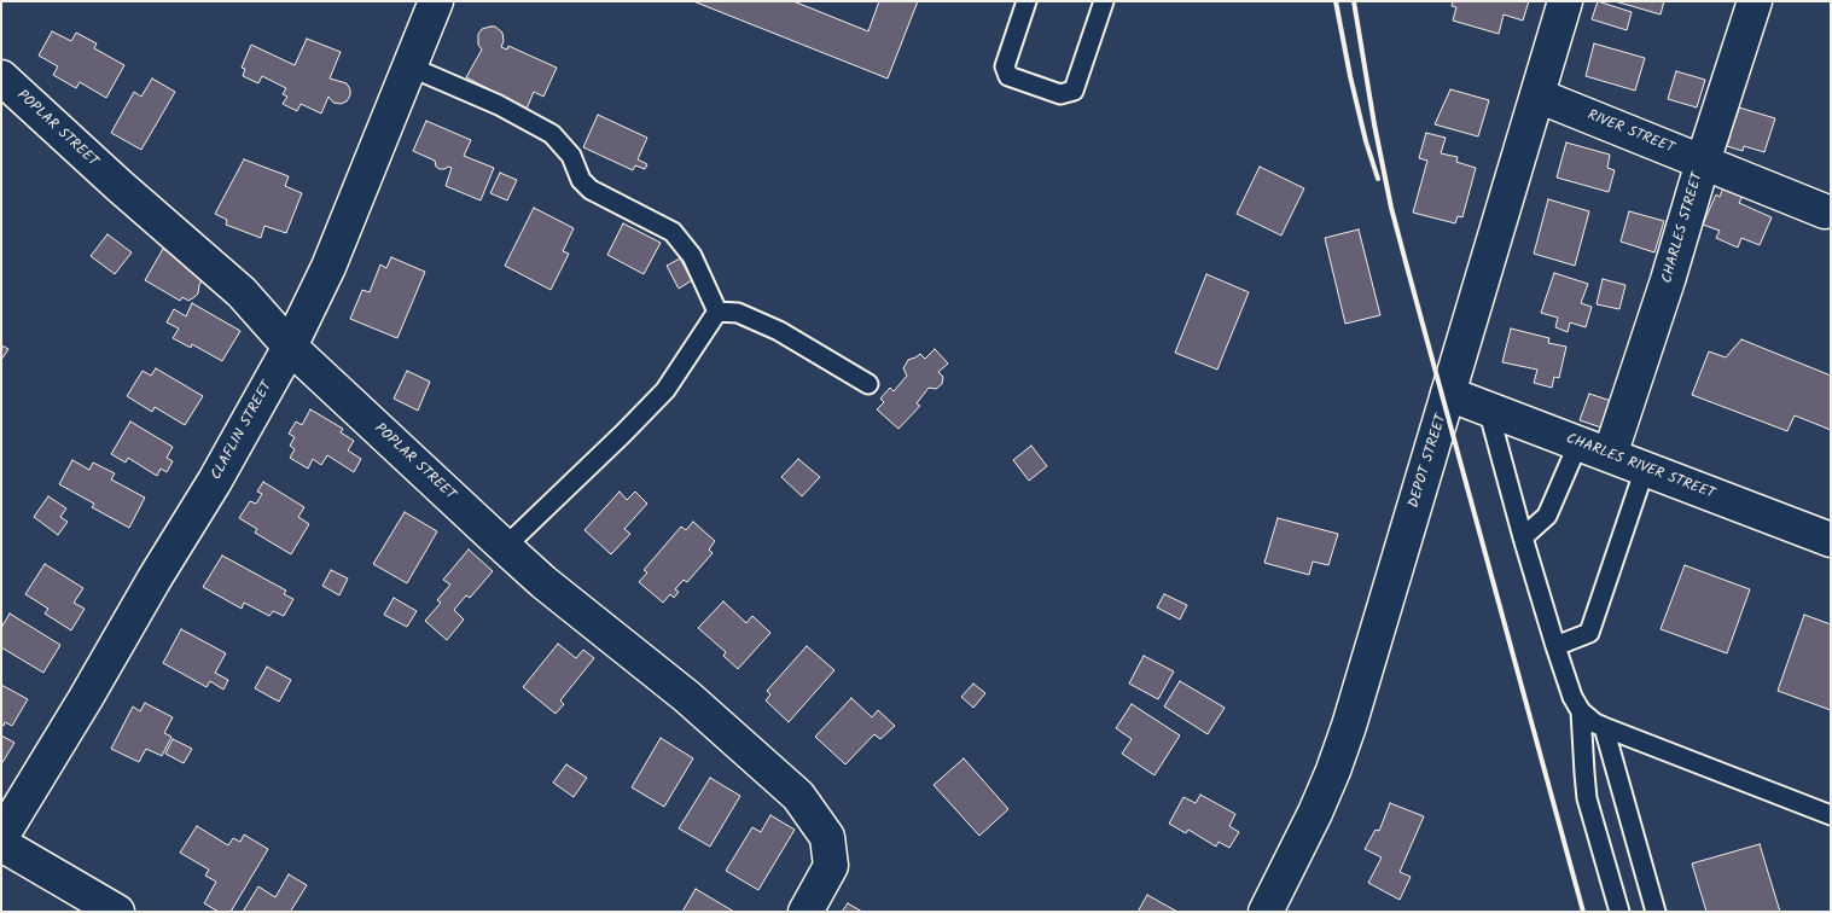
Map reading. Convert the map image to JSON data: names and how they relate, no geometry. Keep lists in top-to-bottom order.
{
  "streets": {
    "street": [
      "POPLAR STREET",
      "RIVER STREET",
      "CHARLES STREET",
      "CLAFLIN STREET",
      "DEPOT STREET",
      "CHARLES RIVER STREET"
    ]
  },
  "crossings": [
    ["POPLAR STREET", "CLAFLIN STREET"],
    ["RIVER STREET", "CHARLES STREET"],
    ["RIVER STREET", "DEPOT STREET"],
    ["CHARLES STREET", "CHARLES RIVER STREET"],
    ["DEPOT STREET", "CHARLES RIVER STREET"]
  ]
}
